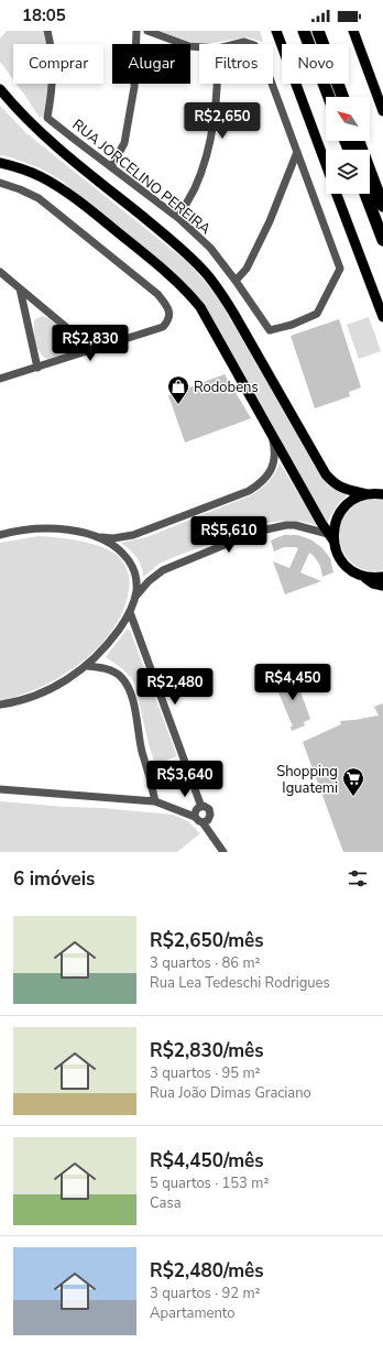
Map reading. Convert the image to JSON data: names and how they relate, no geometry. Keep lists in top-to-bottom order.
{
  "streets": {
    "street": ["RUA JORCELINO PEREIRA"]
  },
  "places": {
    "shop": ["Rodobens"],
    "supermarket": ["Shopping Iguatemi"]
  },
  "north": "top left",
  "page": {
    "status": "18:05",
    "chip": [
      "Comprar",
      "Alugar",
      "Filtros",
      "Novo"
    ],
    "price": [
      "R$2,650",
      "R$2,830",
      "R$5,610",
      "R$4,450",
      "R$2,480",
      "R$3,640"
    ],
    "heading": "6 imóveis",
    "list": [
      {
        "name": "R$2,650/mês",
        "note": "3 quartos · 86 m² · Rua Lea Tedeschi Rodrigues"
      },
      {
        "name": "R$2,830/mês",
        "note": "3 quartos · 95 m² · Rua João Dimas Graciano"
      },
      {
        "name": "R$4,450/mês",
        "note": "5 quartos · 153 m² · Casa"
      },
      {
        "name": "R$2,480/mês",
        "note": "3 quartos · 92 m² · Apartamento"
      }
    ]
  }
}
